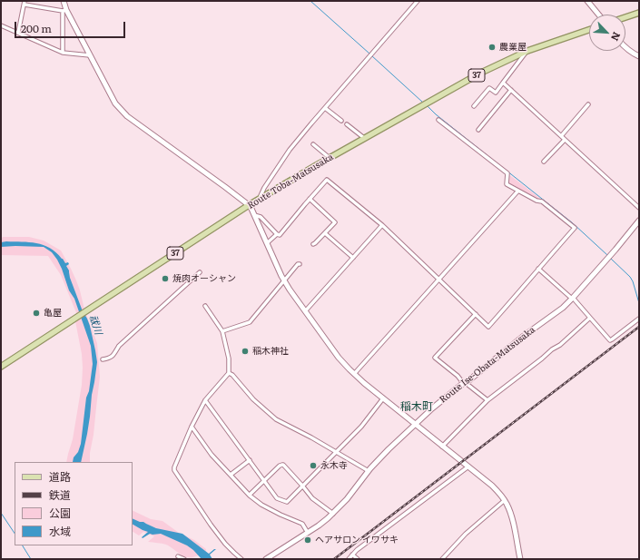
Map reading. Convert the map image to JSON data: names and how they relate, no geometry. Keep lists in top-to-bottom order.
{
  "streets": {
    "main road": ["37", "Route Toba-Matsusaka"],
    "street": ["Route Ise-Obata-Matsusaka"]
  },
  "districts": ["稲木町"],
  "water": ["祓川"],
  "places": [
    "農業屋",
    "焼肉オーシャン",
    "亀屋",
    "稲木神社",
    "永木寺",
    "ヘアサロン イワサキ"
  ],
  "legend": [
    "道路",
    "鉄道",
    "公園",
    "水域"
  ],
  "scale_bar": "200 m",
  "north": "bottom right"
}
